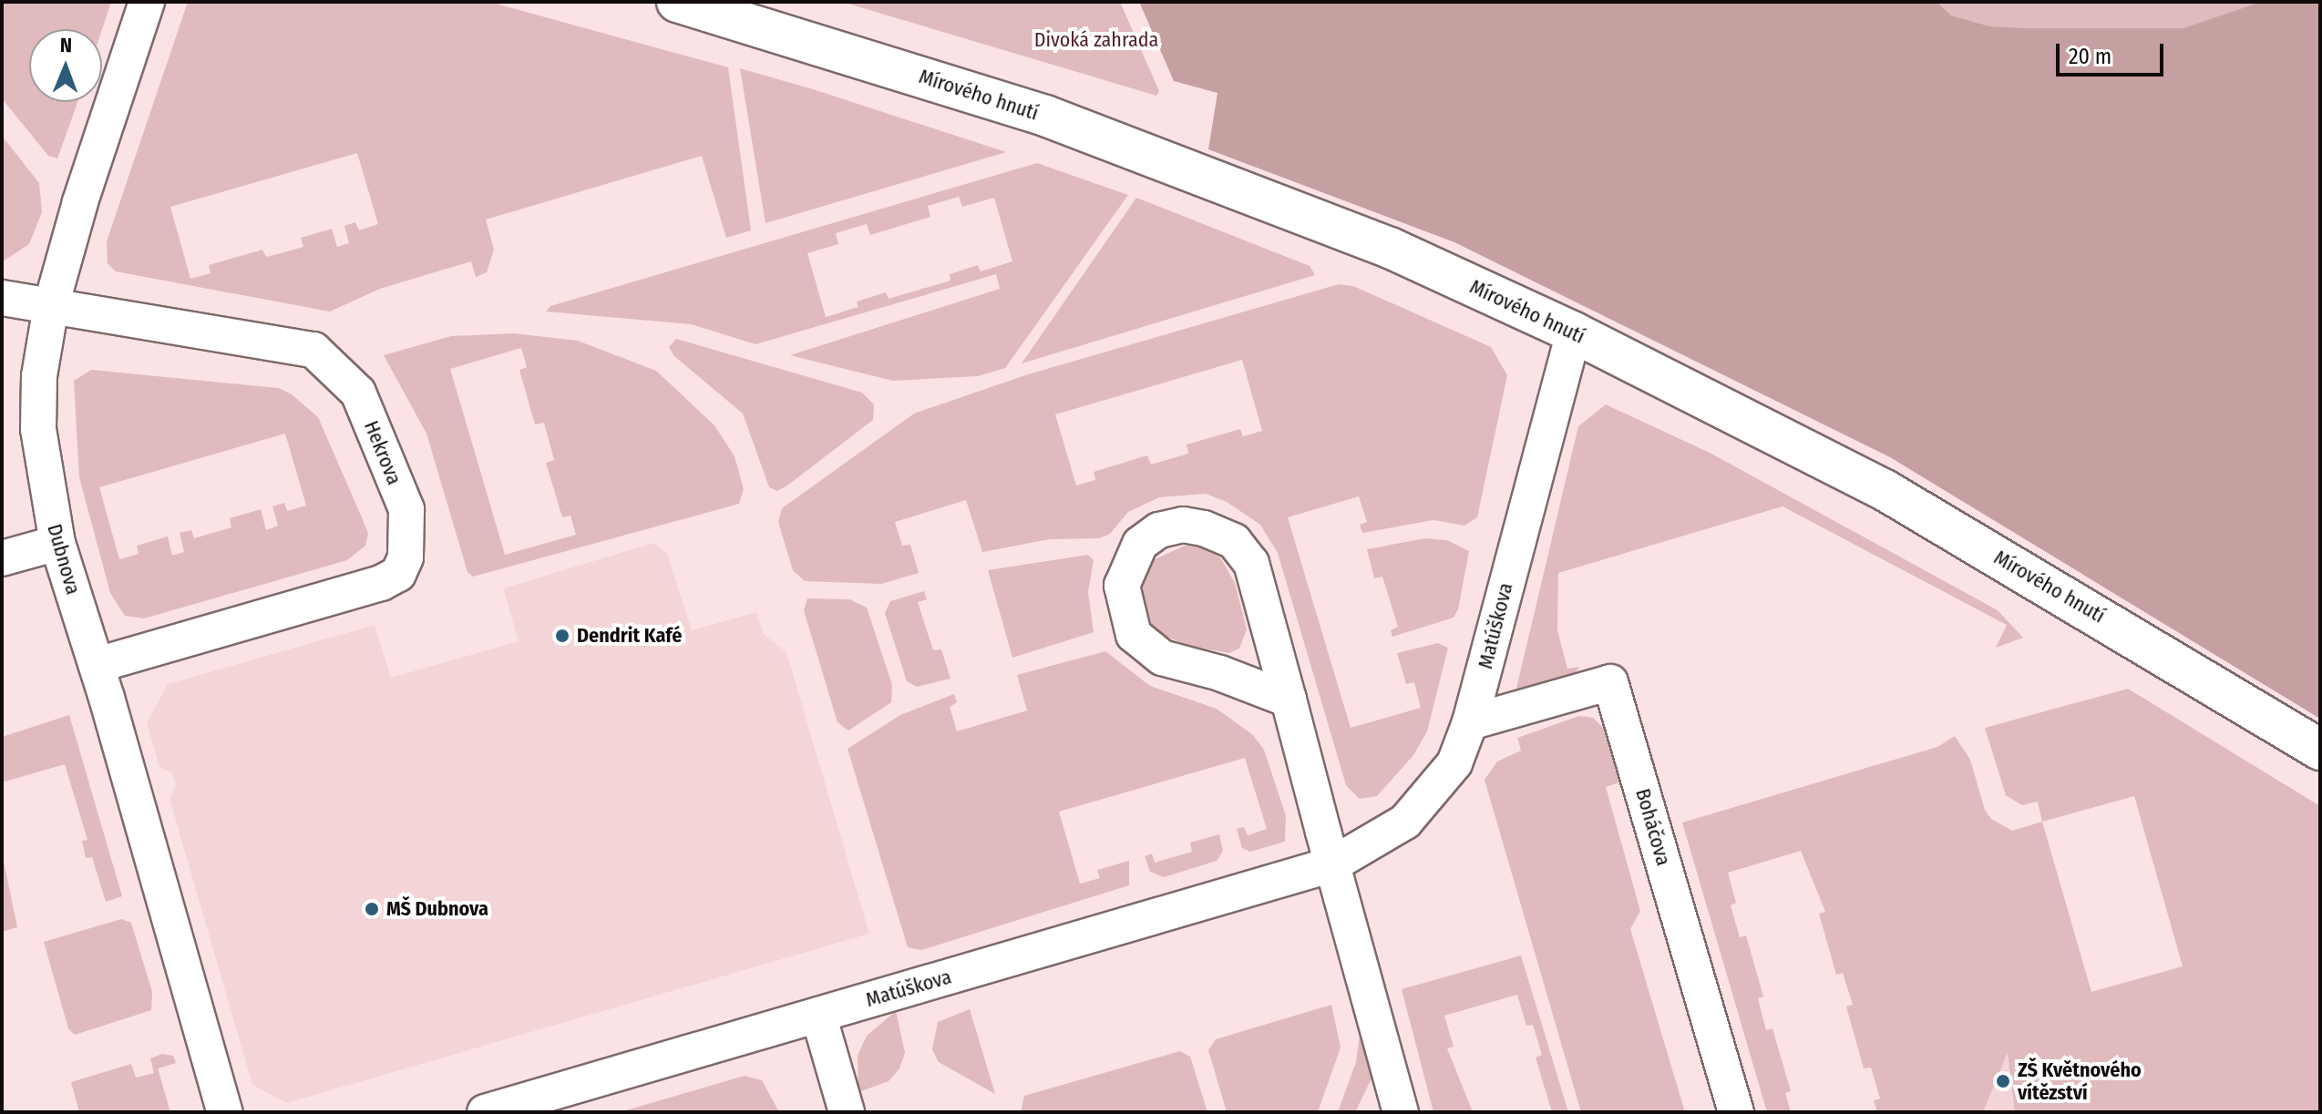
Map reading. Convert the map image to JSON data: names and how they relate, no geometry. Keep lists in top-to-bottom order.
{
  "streets": {
    "main road": ["Mírového hnutí"],
    "street": [
      "Hekrova",
      "Dubnova",
      "Matúškova",
      "Boháčova"
    ]
  },
  "crossings": [
    ["Mírového hnutí", "Matúškova"],
    ["Hekrova", "Dubnova"],
    ["Matúškova", "Boháčova"]
  ],
  "parks": ["Divoká zahrada"],
  "places": ["Dendrit Kafé", "MŠ Dubnova", "ZŠ Květnového vítězství"],
  "scale_bar": "20 m",
  "north": "top"
}
